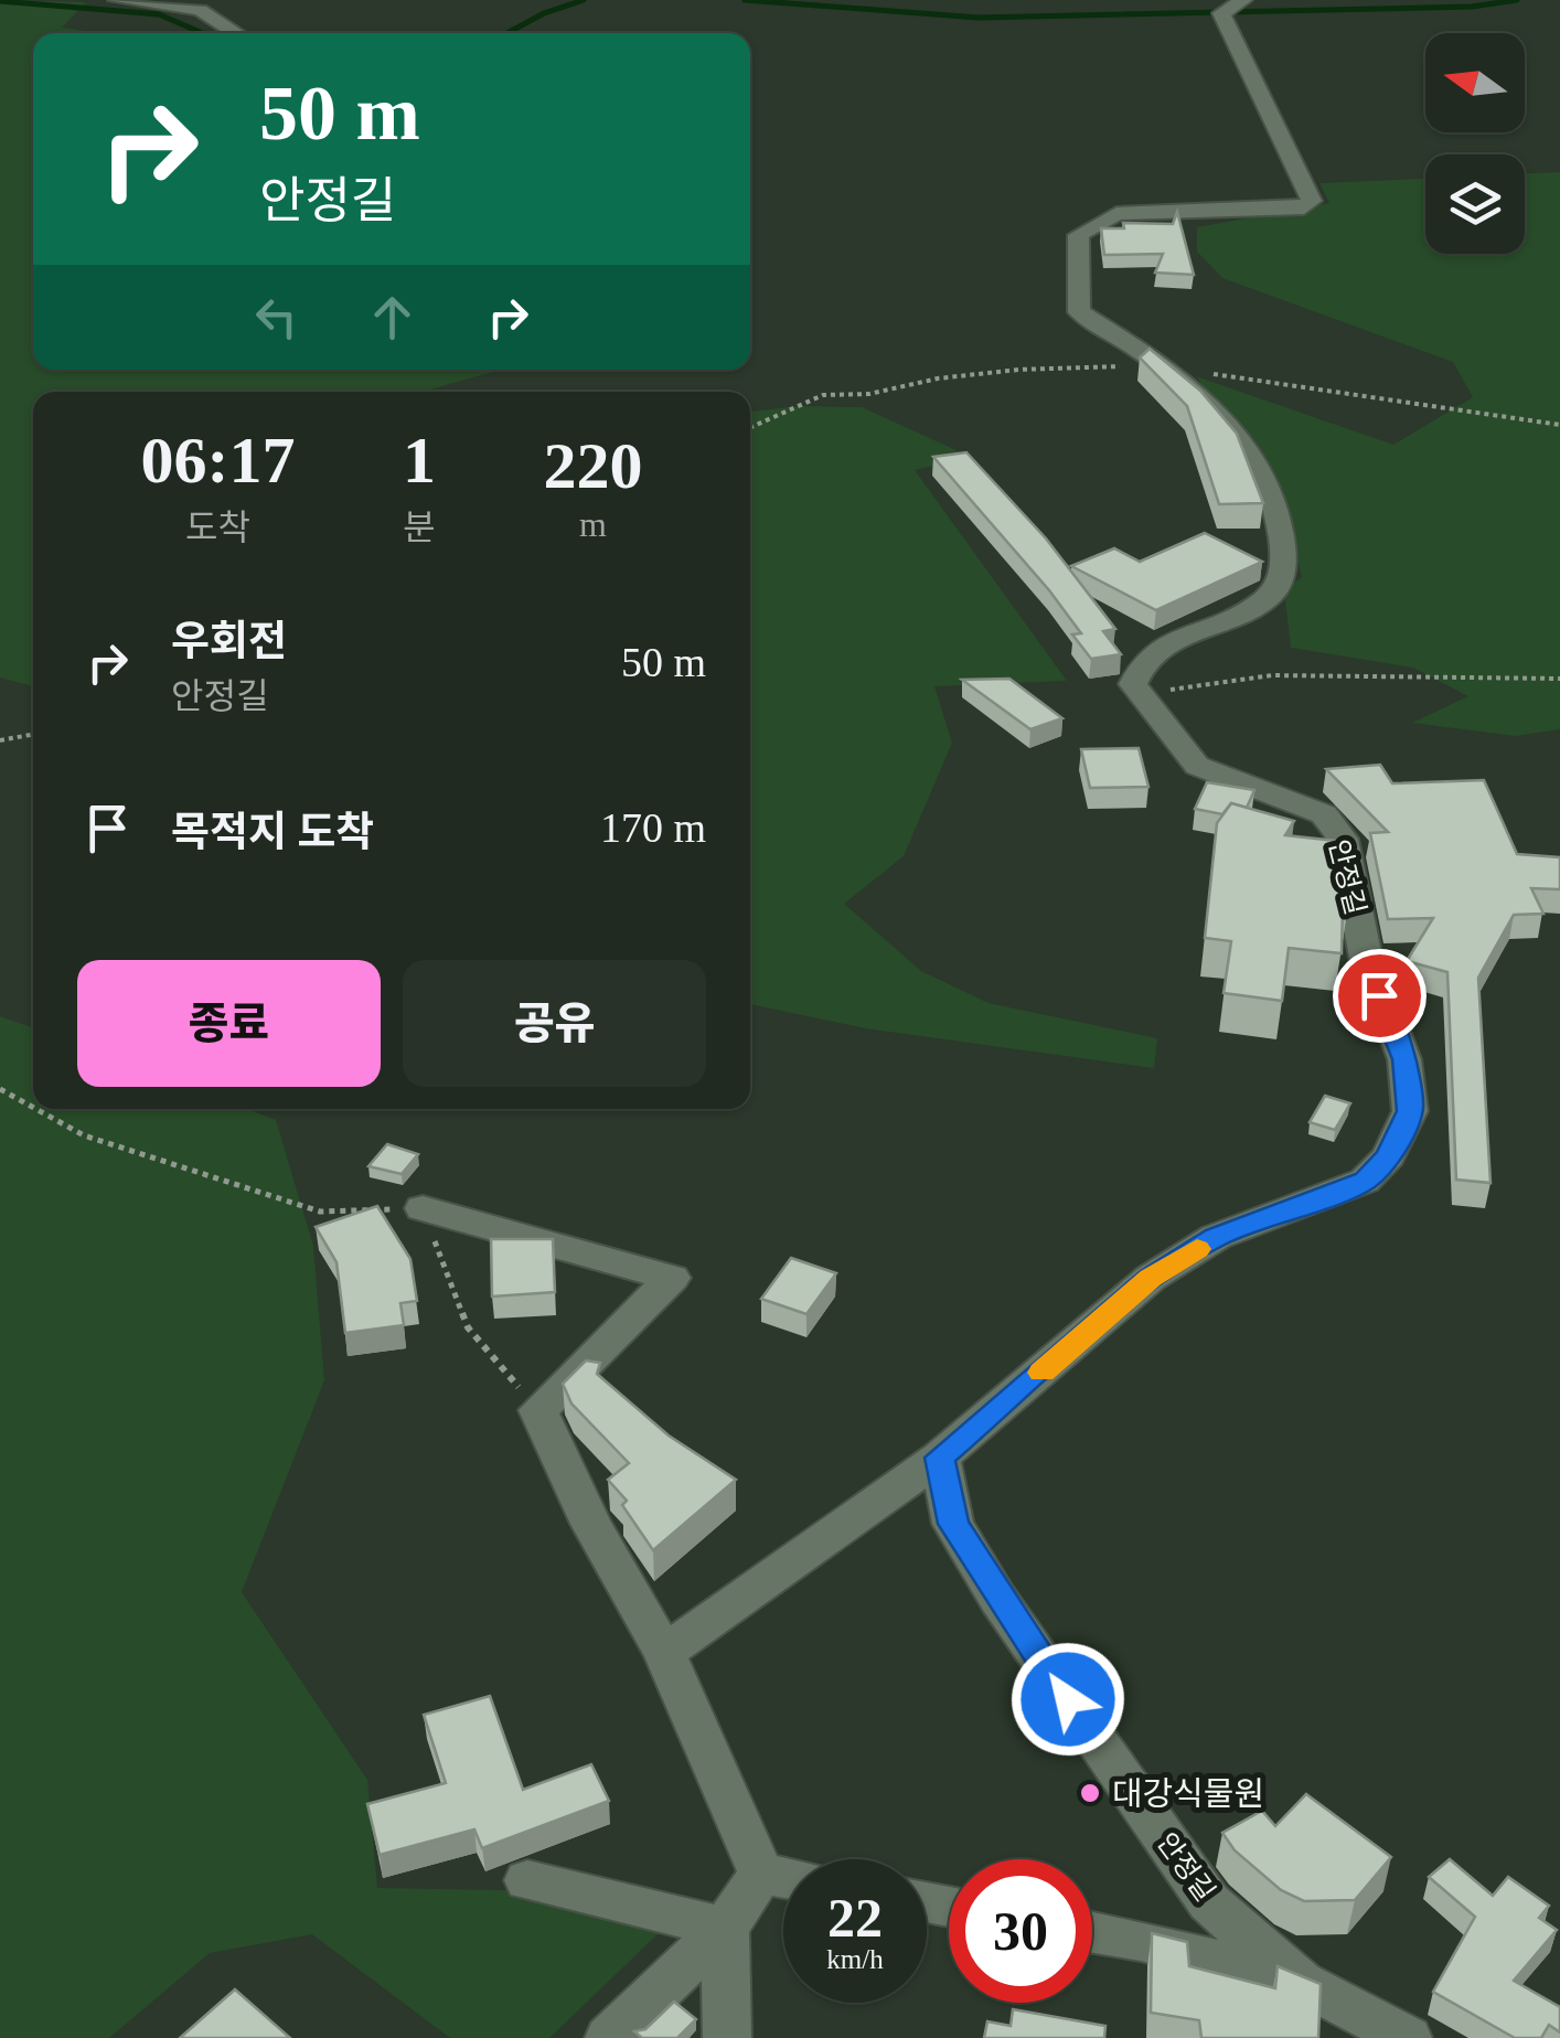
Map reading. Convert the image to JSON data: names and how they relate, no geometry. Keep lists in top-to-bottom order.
{
  "streets": {
    "street": ["안정길"]
  },
  "places": ["대강식물원"],
  "north": "left",
  "page": {
    "turn": ["50 m", "안정길"],
    "eta": [
      "06:17",
      "도착",
      "1",
      "분",
      "220",
      "m"
    ],
    "list": [
      {
        "name": "우회전",
        "note": "안정길",
        "value": "50 m"
      },
      {
        "name": "목적지 도착",
        "value": "170 m"
      }
    ],
    "buttons": ["종료", "공유"],
    "speed": "22 km/h",
    "limit": "30"
  }
}
